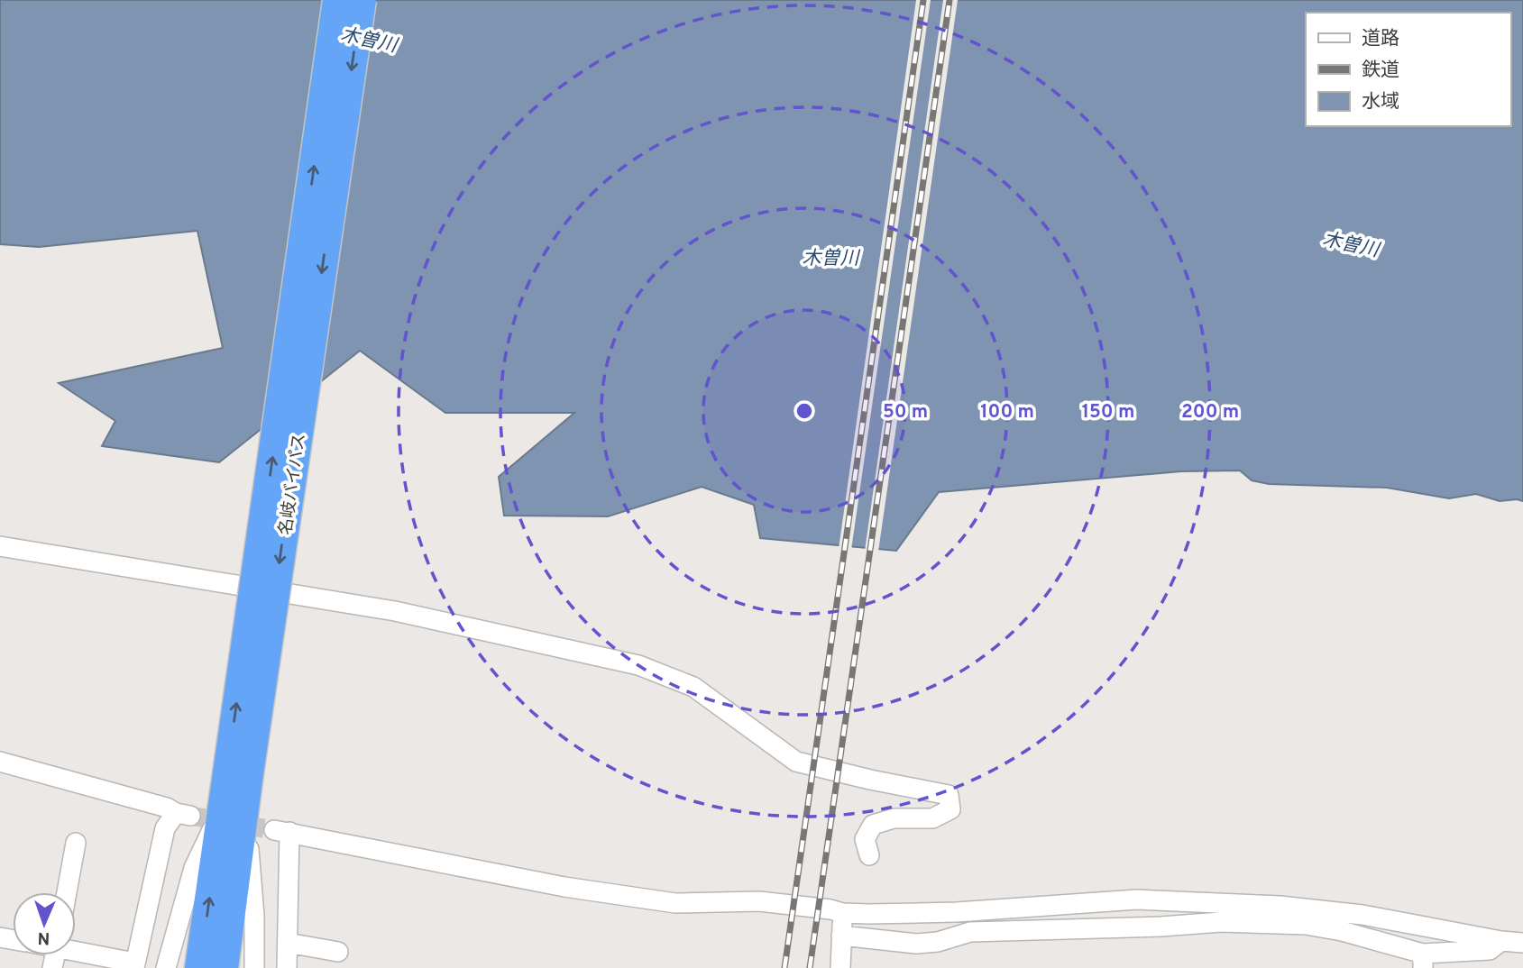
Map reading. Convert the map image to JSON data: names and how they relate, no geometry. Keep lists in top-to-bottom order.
{
  "streets": {
    "highway": ["名岐バイパス"]
  },
  "water": ["木曽川"],
  "legend": ["道路", "鉄道", "水域"],
  "north": "bottom",
  "rings": [
    "50 m",
    "100 m",
    "150 m",
    "200 m"
  ]
}
